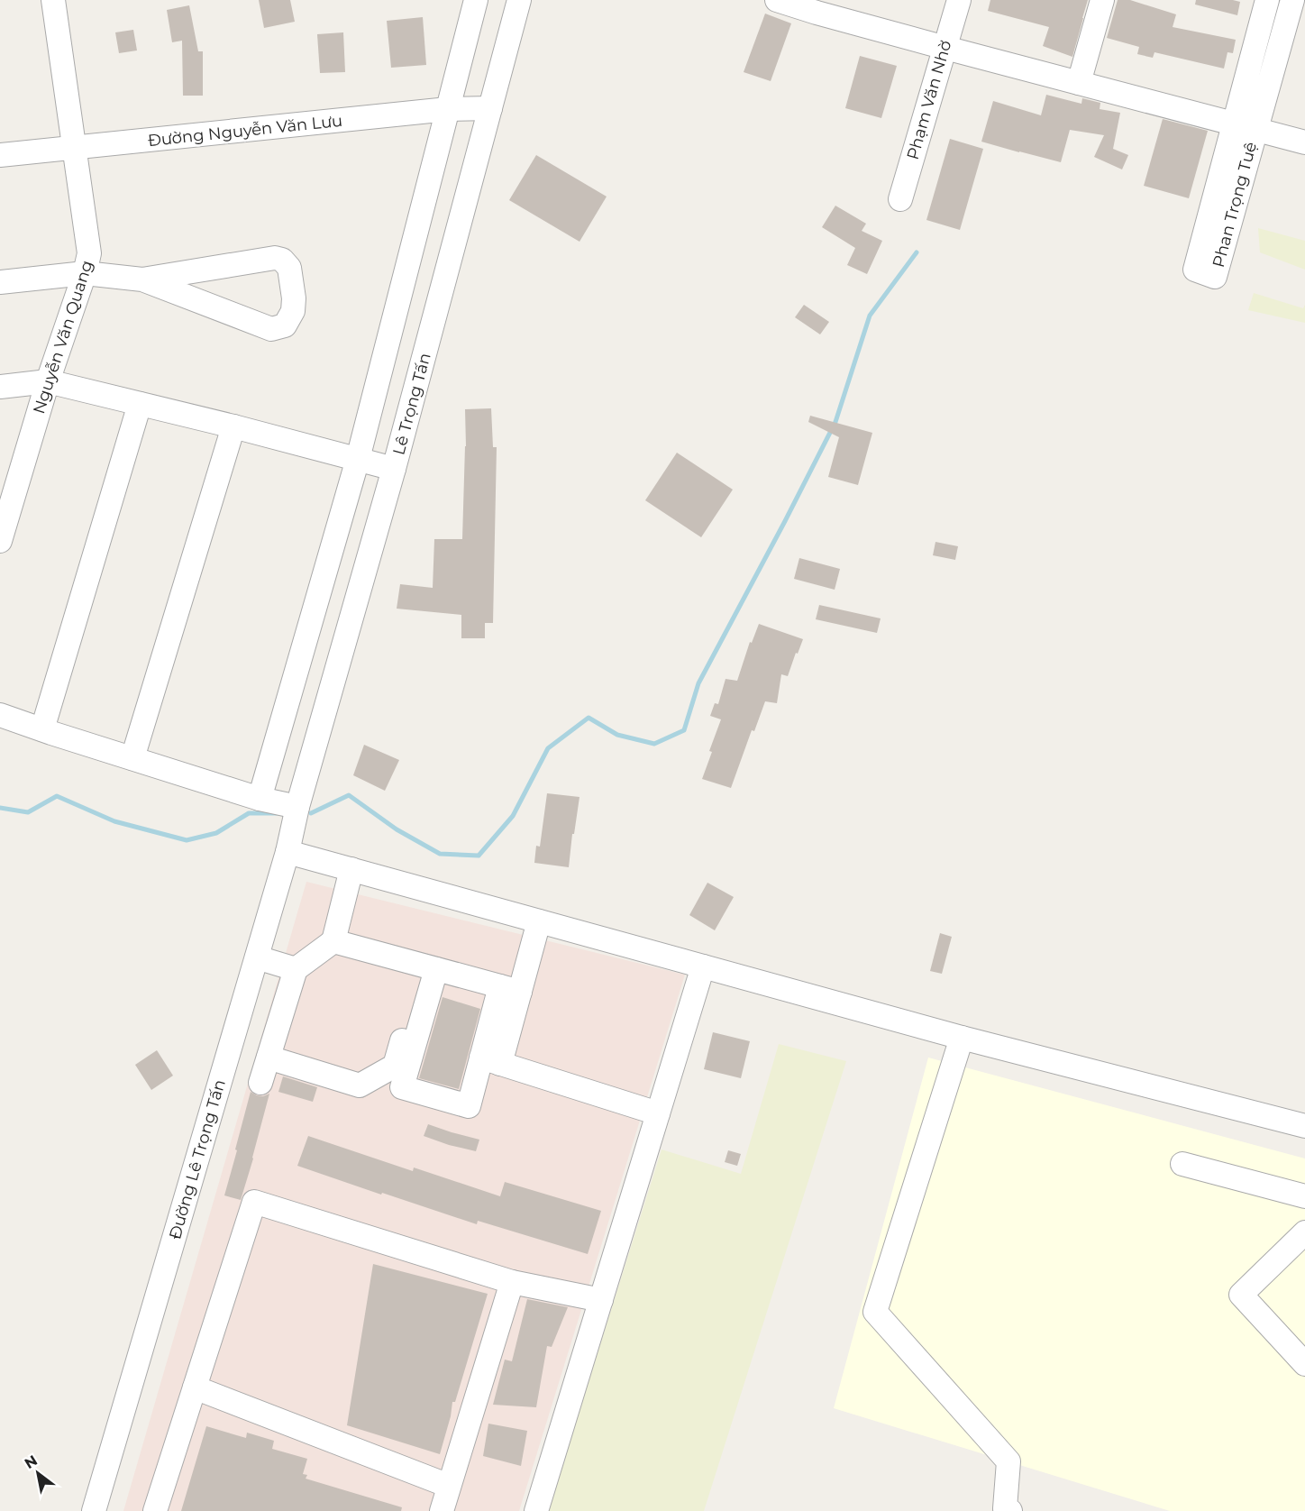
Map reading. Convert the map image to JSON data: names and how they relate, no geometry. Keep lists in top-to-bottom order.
{
  "streets": {
    "street": [
      "Phạm Văn Nhờ",
      "Đường Nguyễn Văn Lưu",
      "Phan Trọng Tuệ",
      "Nguyễn Văn Quang",
      "Lê Trọng Tấn",
      "Đường Lê Trọng Tấn"
    ]
  },
  "crossings": [
    ["Đường Nguyễn Văn Lưu", "Nguyễn Văn Quang"],
    ["Đường Nguyễn Văn Lưu", "Lê Trọng Tấn"],
    ["Lê Trọng Tấn", "Đường Lê Trọng Tấn"]
  ],
  "north": "top left"
}
